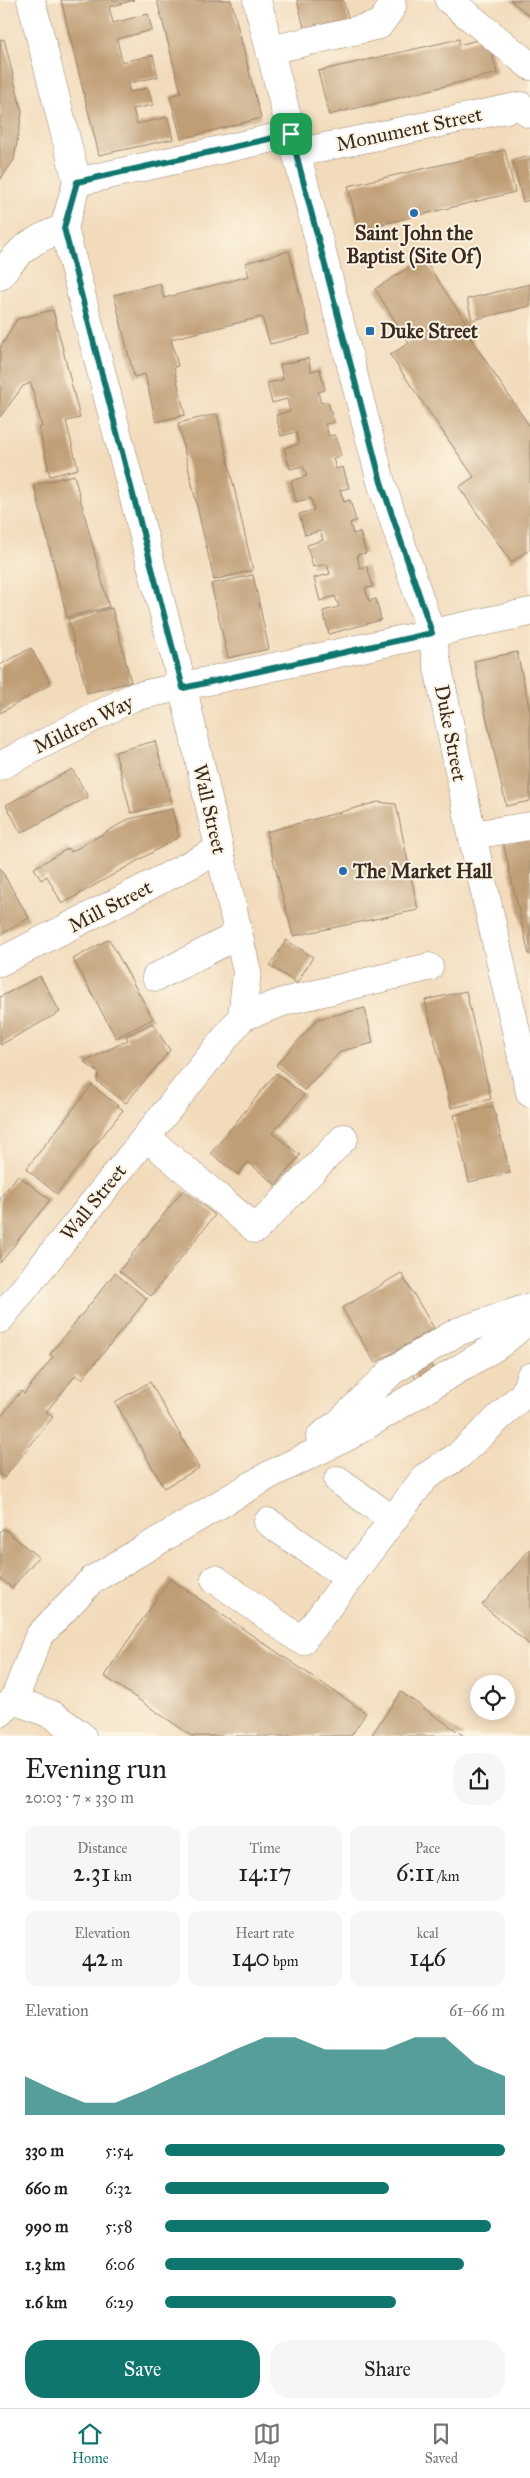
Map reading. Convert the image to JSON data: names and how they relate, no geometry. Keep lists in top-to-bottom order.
{
  "streets": {
    "street": [
      "Monument Street",
      "Mildren Way",
      "Duke Street",
      "Wall Street",
      "Mill Street"
    ]
  },
  "crossings": [
    ["Monument Street", "Duke Street"],
    ["Mildren Way", "Duke Street"],
    ["Mildren Way", "Wall Street"],
    ["Wall Street", "Mill Street"]
  ],
  "places": {
    "other": ["Saint John the Baptist (Site Of)", "The Market Hall"],
    "transit": ["Duke Street"]
  },
  "page": {
    "heading": ["Evening run", "20:03 · 7 × 330 m"],
    "stats": [
      ["Distance", "2.31 km"],
      ["Time", "14:17"],
      ["Pace", "6:11 /km"],
      ["Elevation", "42 m"],
      ["Heart rate", "140 bpm"],
      ["kcal", "146"]
    ],
    "chart": ["Elevation", "61–66 m"],
    "list": [
      {
        "name": "330 m",
        "note": "5:54"
      },
      {
        "name": "660 m",
        "note": "6:32"
      },
      {
        "name": "990 m",
        "note": "5:58"
      },
      {
        "name": "1.3 km",
        "note": "6:06"
      },
      {
        "name": "1.6 km",
        "note": "6:29"
      }
    ],
    "buttons": ["Save", "Share"],
    "tabs": ["Home", "Map", "Saved"]
  }
}
